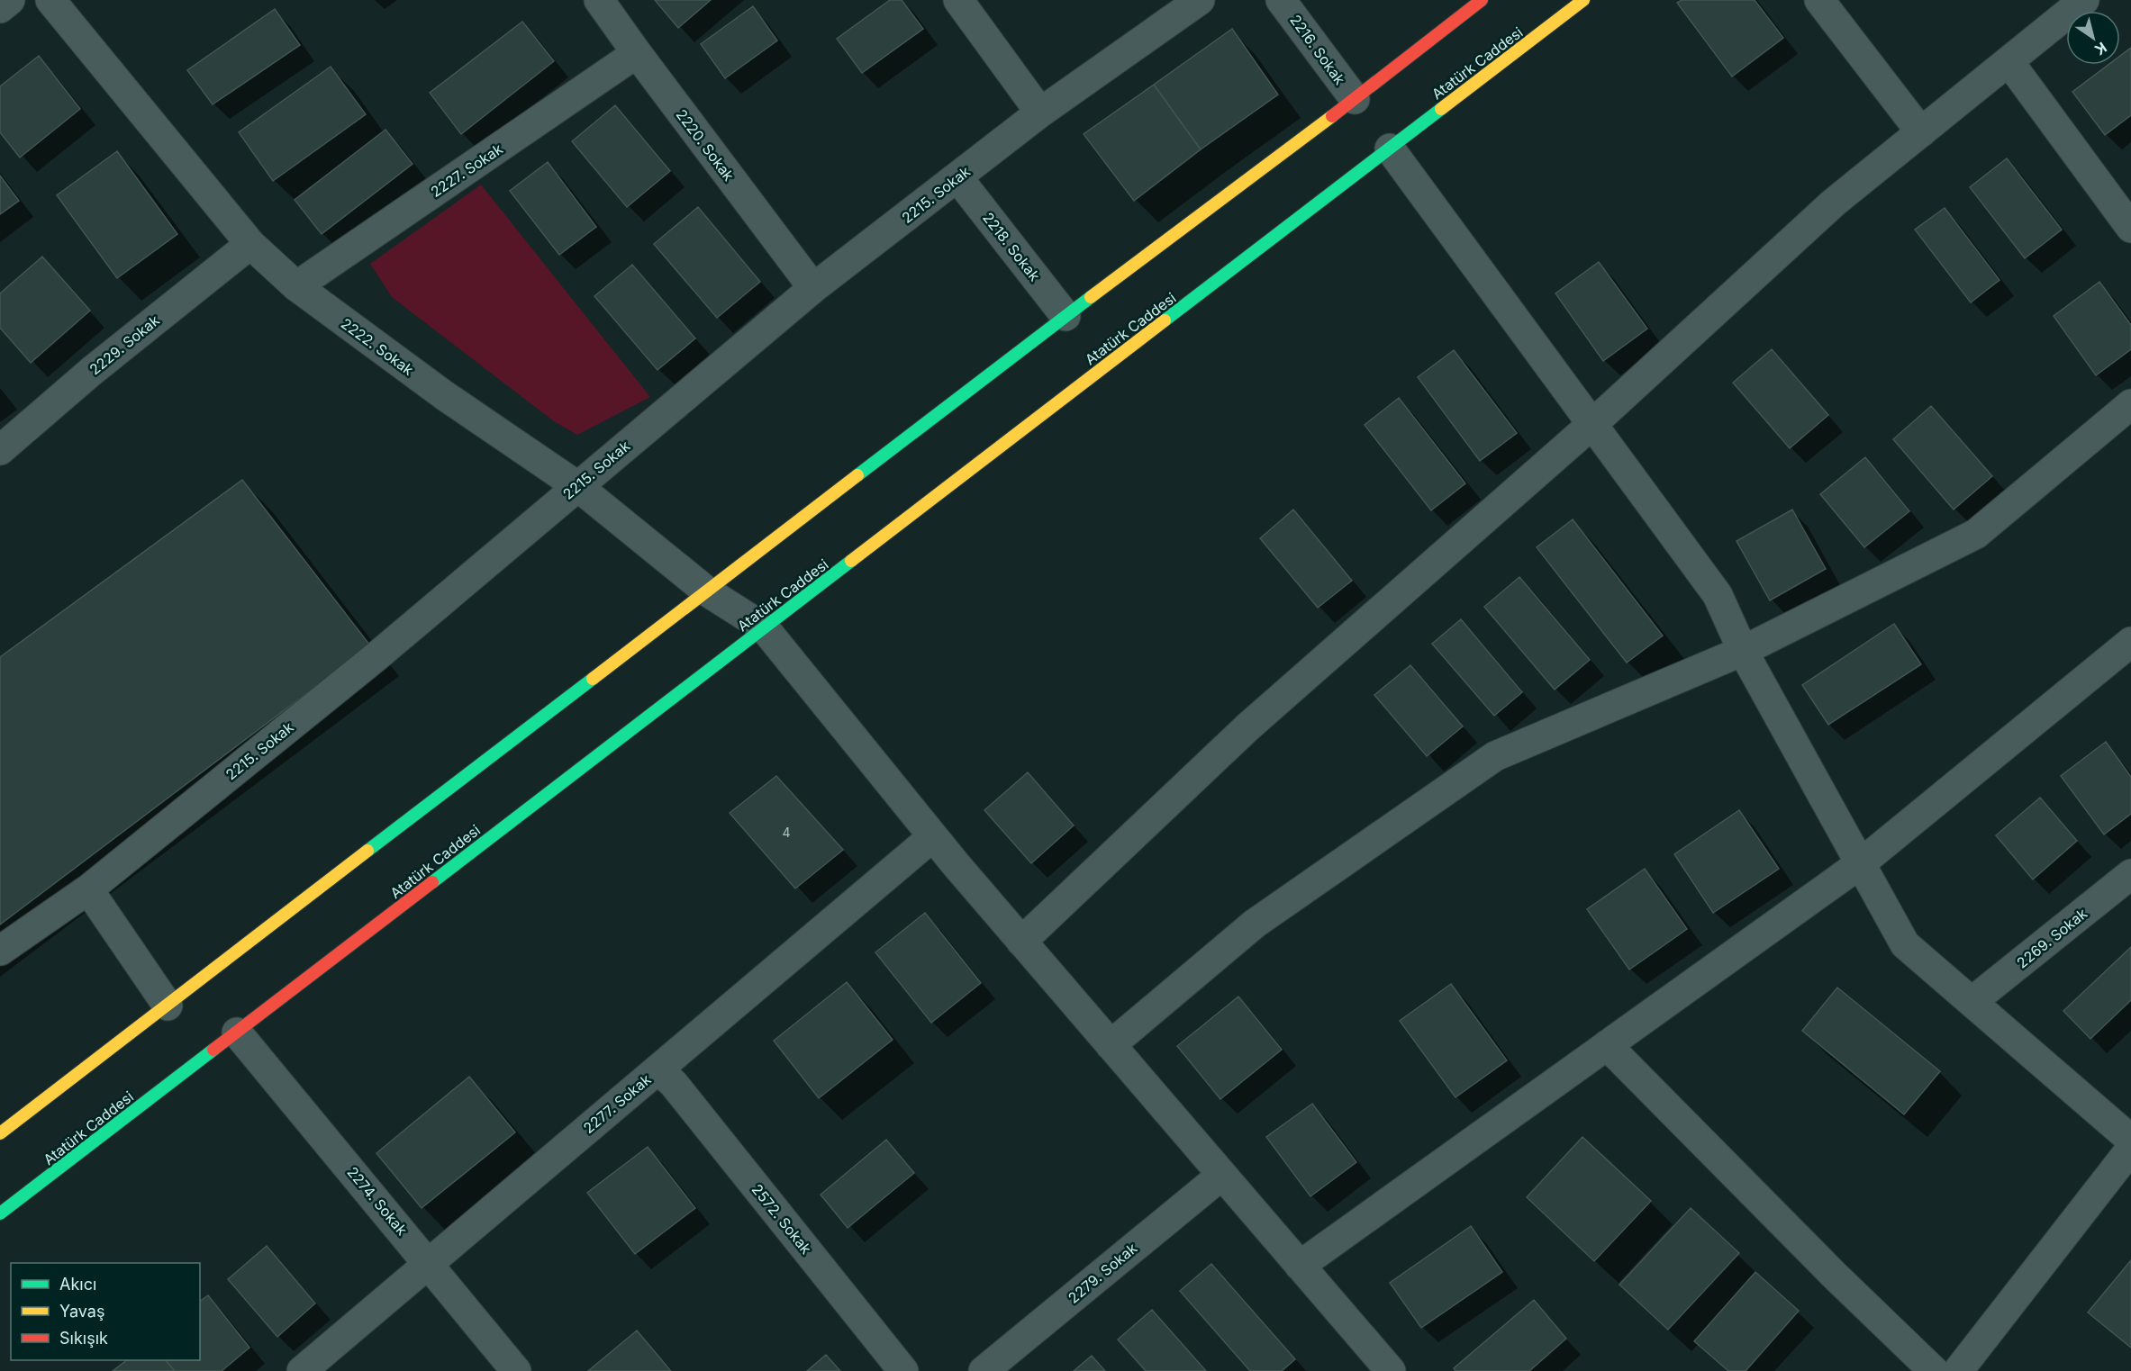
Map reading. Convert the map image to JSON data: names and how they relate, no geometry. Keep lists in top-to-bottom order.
{
  "streets": {
    "main road": ["Atatürk Caddesi"],
    "street": [
      "2216. Sokak",
      "2220. Sokak",
      "2227. Sokak",
      "2215. Sokak",
      "2218. Sokak",
      "2229. Sokak",
      "2222. Sokak",
      "2269. Sokak",
      "2277. Sokak",
      "2274. Sokak",
      "2572. Sokak",
      "2279. Sokak"
    ]
  },
  "crossings": [
    ["Atatürk Caddesi", "2222. Sokak"],
    ["Atatürk Caddesi", "2274. Sokak"],
    ["2220. Sokak", "2227. Sokak"],
    ["2220. Sokak", "2215. Sokak"],
    ["2227. Sokak", "2222. Sokak"],
    ["2215. Sokak", "2218. Sokak"],
    ["2215. Sokak", "2222. Sokak"],
    ["2229. Sokak", "2222. Sokak"],
    ["2222. Sokak", "2277. Sokak"],
    ["2222. Sokak", "2279. Sokak"],
    ["2277. Sokak", "2274. Sokak"],
    ["2277. Sokak", "2572. Sokak"]
  ],
  "house_numbers": ["4"],
  "legend": ["Akıcı", "Yavaş", "Sıkışık"],
  "north": "bottom right"
}
